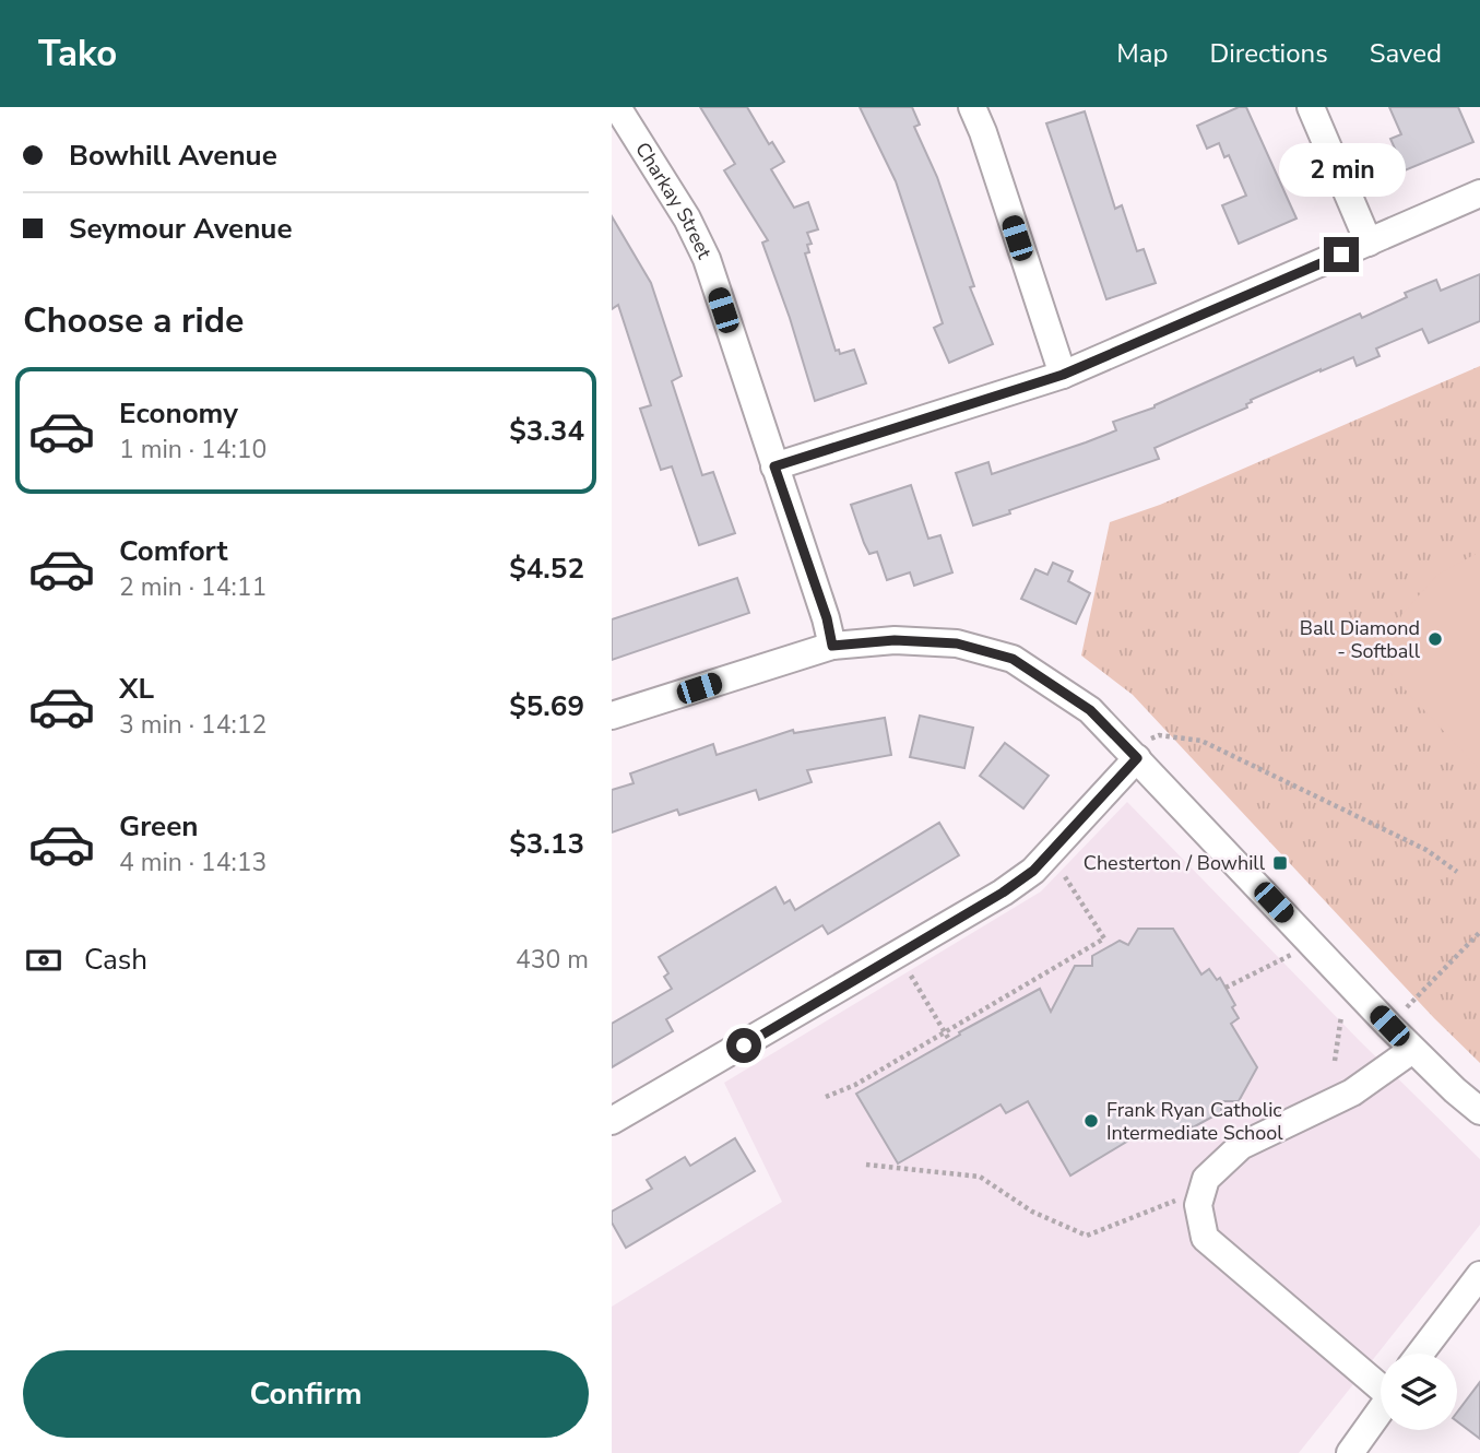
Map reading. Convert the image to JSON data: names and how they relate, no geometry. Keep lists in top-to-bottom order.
{
  "streets": {
    "street": ["Charkay Street"]
  },
  "places": {
    "other": ["Ball Diamond - Softball", "Frank Ryan Catholic Intermediate School"],
    "transit": ["Chesterton / Bowhill"]
  },
  "page": {
    "header": "Tako",
    "nav": ["Map", "Directions", "Saved"],
    "banner": ["Bowhill Avenue", "Seymour Avenue"],
    "bubble": "2 min",
    "heading": "Choose a ride",
    "list": [
      {
        "name": "Economy",
        "note": "1 min · 14:10",
        "value": "$3.34"
      },
      {
        "name": "Comfort",
        "note": "2 min · 14:11",
        "value": "$4.52"
      },
      {
        "name": "XL",
        "note": "3 min · 14:12",
        "value": "$5.69"
      },
      {
        "name": "Green",
        "note": "4 min · 14:13",
        "value": "$3.13"
      }
    ],
    "pay": ["Cash", "430 m"],
    "buttons": "Confirm"
  }
}
